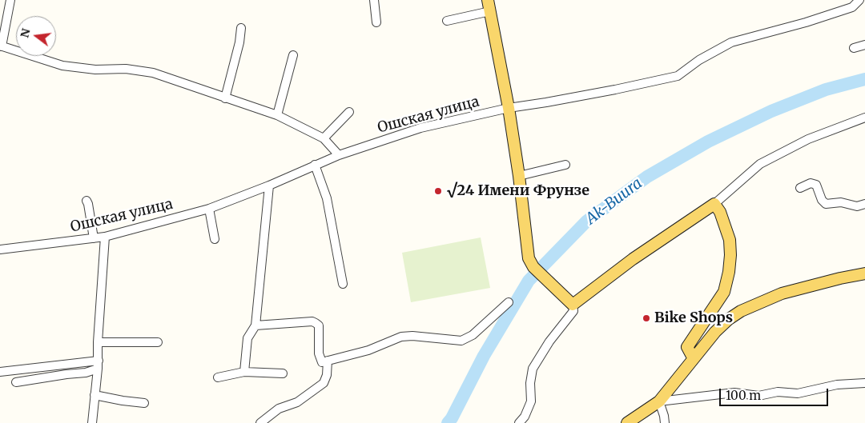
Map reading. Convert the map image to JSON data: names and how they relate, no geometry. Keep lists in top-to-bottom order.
{
  "streets": {
    "street": ["Ошская улица"]
  },
  "water": ["Ak-Buura"],
  "places": ["√24 Имени Фрунзе", "Bike Shops"],
  "scale_bar": "100 m",
  "north": "left"
}
